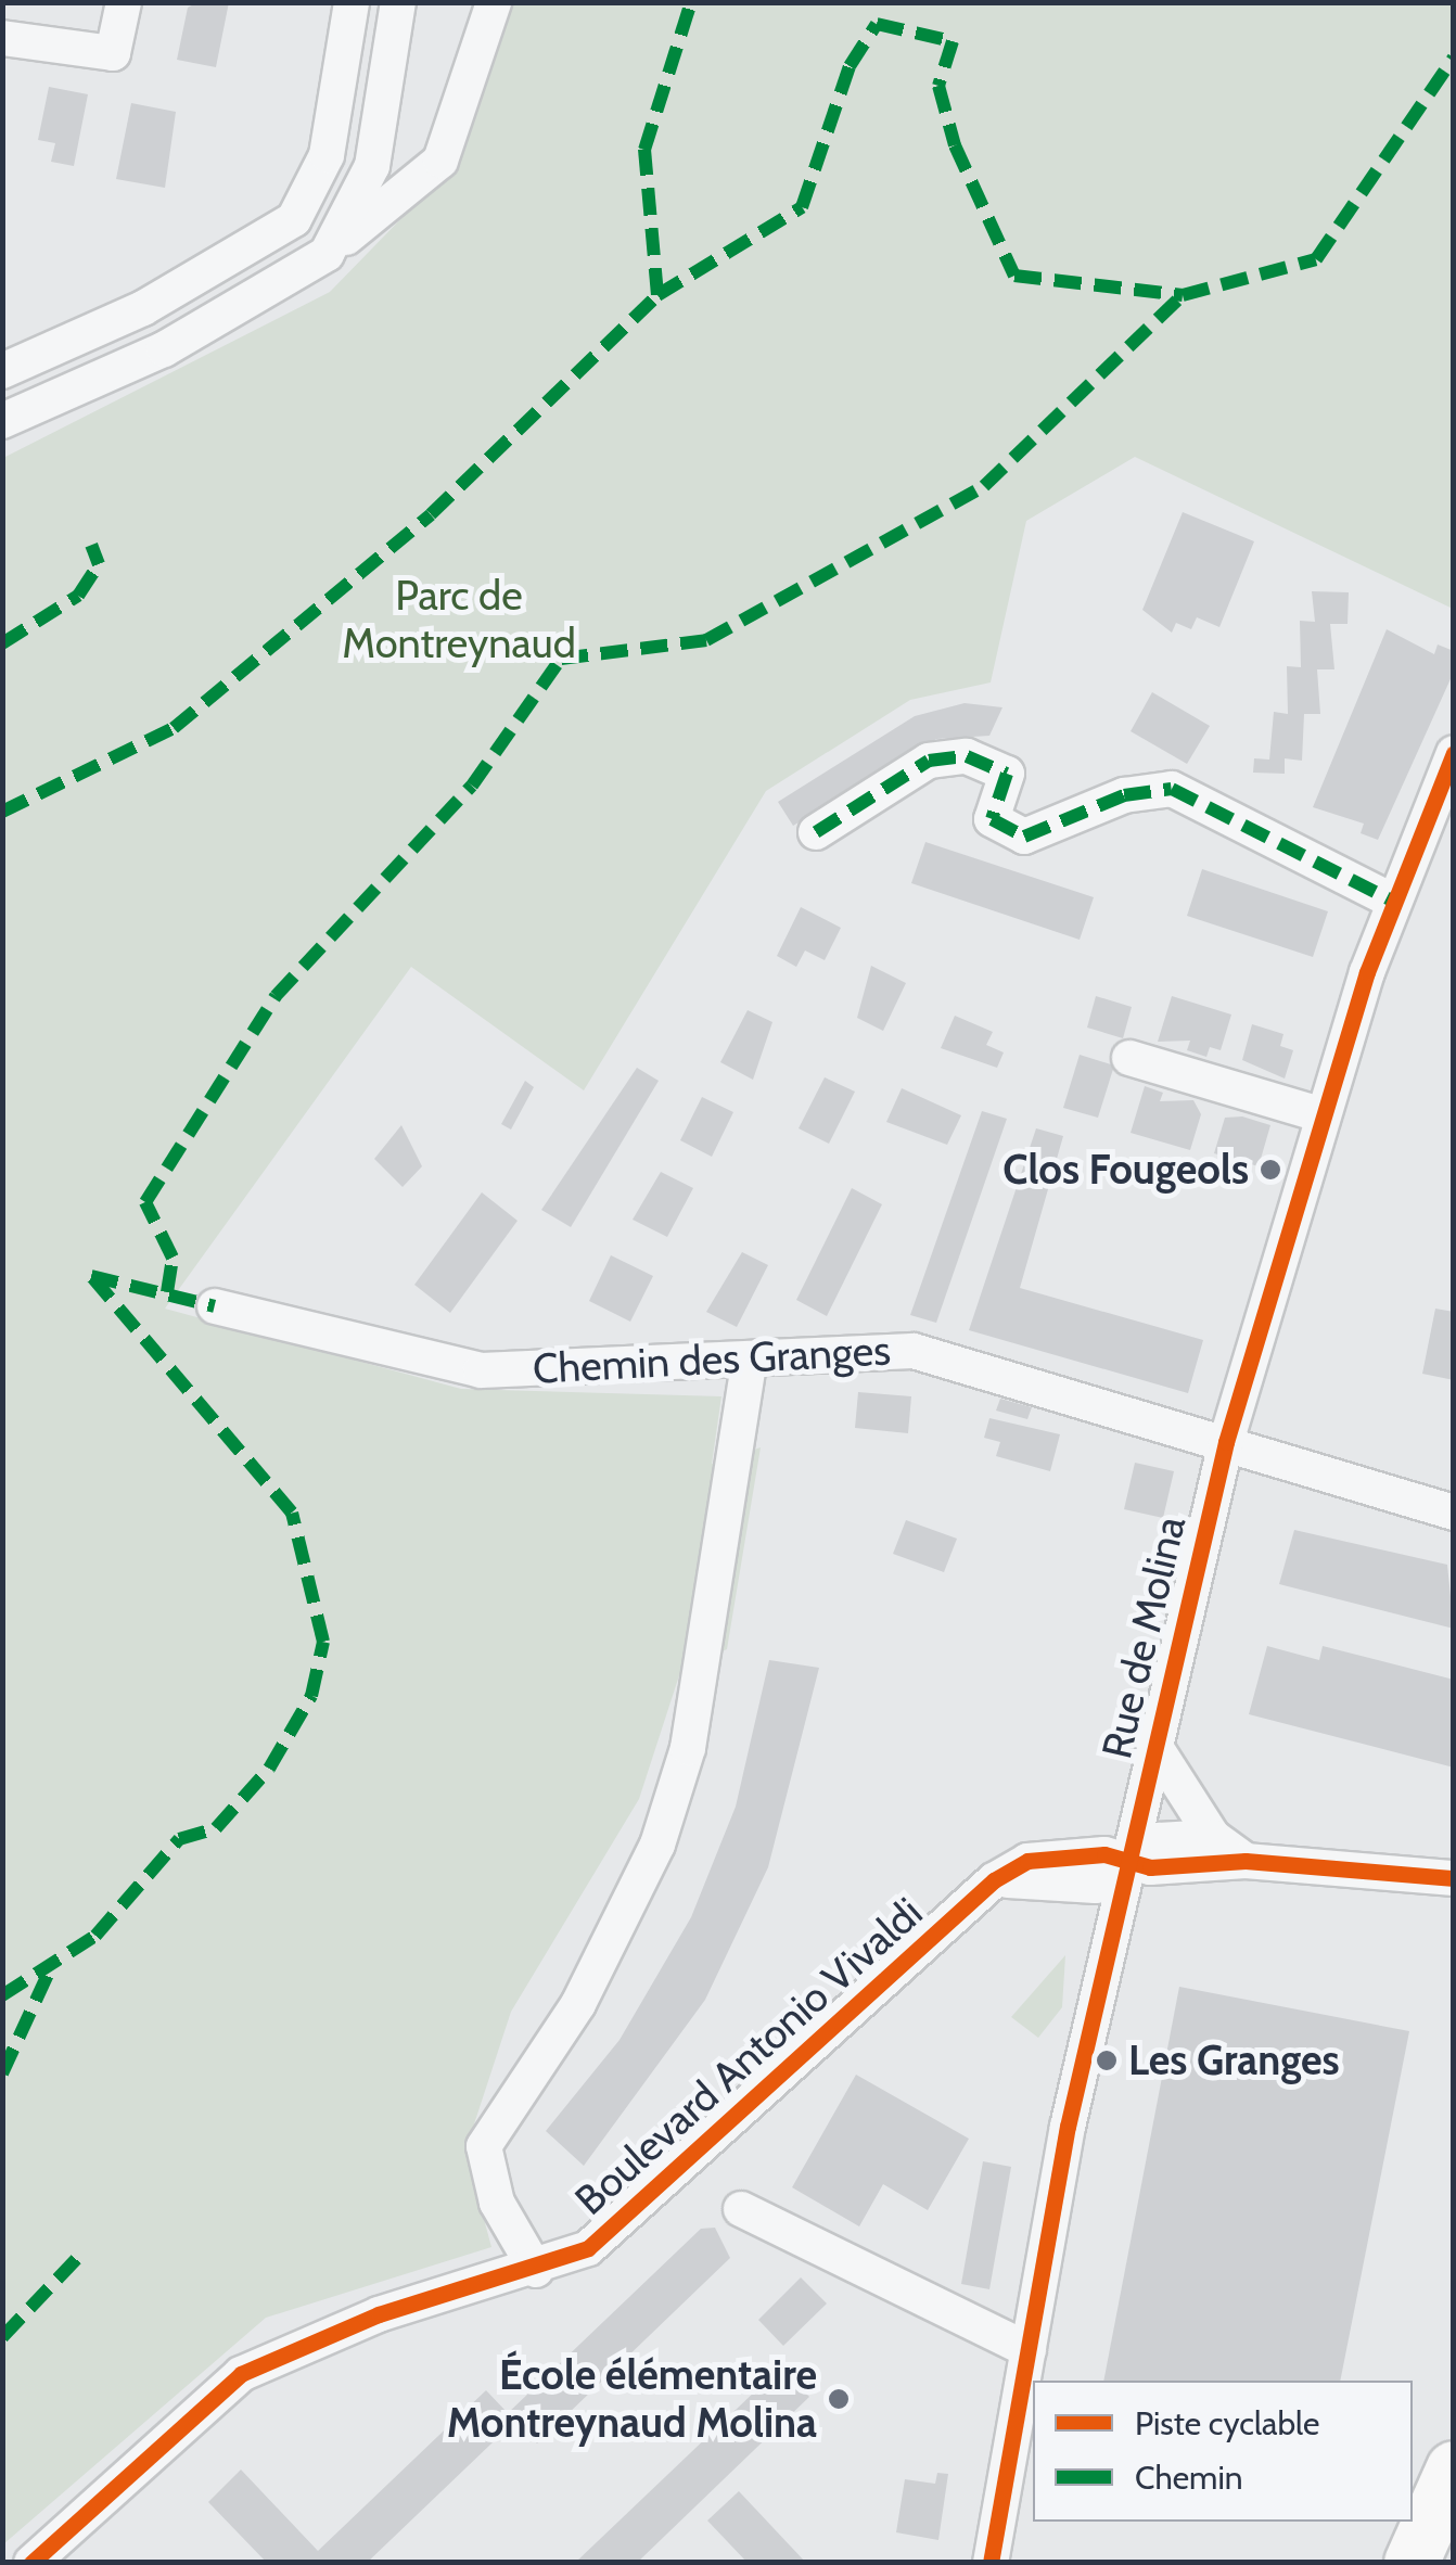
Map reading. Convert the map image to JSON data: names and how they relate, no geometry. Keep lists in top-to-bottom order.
{
  "streets": {
    "street": ["Chemin des Granges", "Rue de Molina", "Boulevard Antonio Vivaldi"]
  },
  "crossings": [
    ["Chemin des Granges", "Rue de Molina"],
    ["Rue de Molina", "Boulevard Antonio Vivaldi"]
  ],
  "parks": ["Parc de Montreynaud"],
  "places": ["Clos Fougeols", "Les Granges", "École élémentaire Montreynaud Molina"],
  "legend": ["Piste cyclable", "Chemin"]
}
